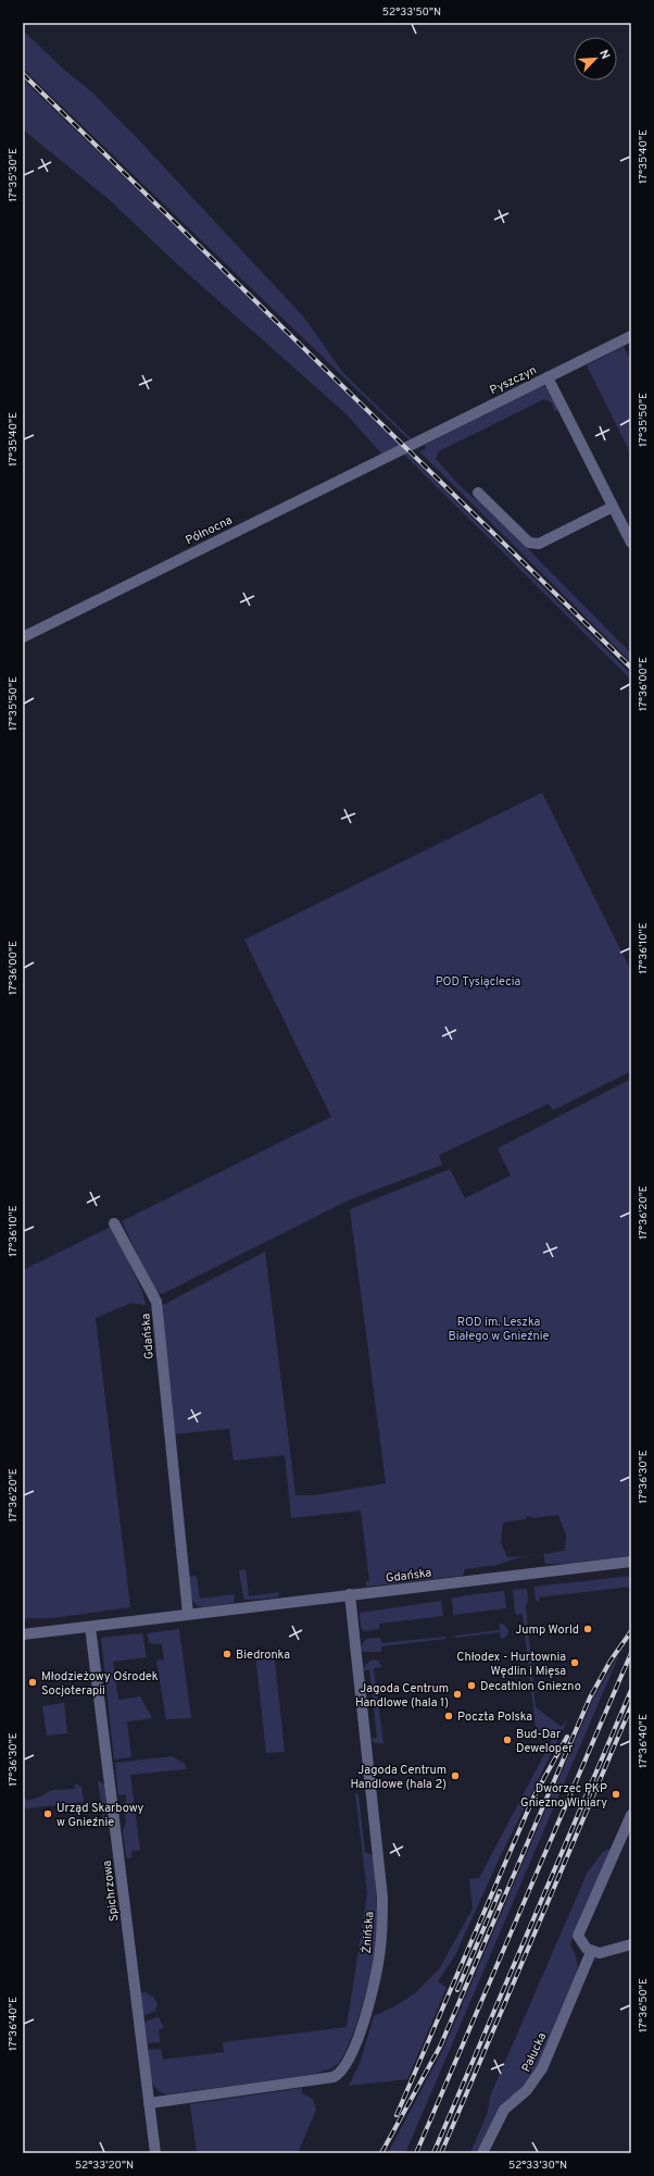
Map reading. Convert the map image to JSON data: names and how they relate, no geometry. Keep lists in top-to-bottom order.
{
  "streets": {
    "street": [
      "Pyszczyn",
      "Północna",
      "Gdańska",
      "Spichrzowa",
      "Żnińska",
      "Pałucka"
    ]
  },
  "crossings": [
    ["Pyszczyn", "Północna"],
    ["Gdańska", "Spichrzowa"],
    ["Gdańska", "Żnińska"],
    ["Spichrzowa", "Żnińska"]
  ],
  "parks": ["POD Tysiąclecia", "ROD im. Leszka Białego w Gnieźnie"],
  "places": [
    "Jump World",
    "Biedronka",
    "Chłodex - Hurtownia Wędlin i Mięsa",
    "Młodzieżowy Ośrodek Socjoterapii",
    "Decathlon Gniezno",
    "Jagoda Centrum Handlowe (hala 1)",
    "Poczta Polska",
    "Bud-Dar Deweloper",
    "Jagoda Centrum Handlowe (hala 2)",
    "Dworzec PKP Gniezno Winiary",
    "Urząd Skarbowy w Gnieźnie"
  ],
  "north": "top right",
  "coordinates": [
    "52°33'50\"N",
    "17°35'40\"E",
    "17°35'30\"E",
    "17°35'50\"E",
    "17°36'00\"E",
    "17°36'10\"E",
    "17°36'20\"E",
    "17°36'30\"E",
    "17°36'40\"E",
    "17°36'50\"E",
    "52°33'20\"N",
    "52°33'30\"N"
  ]
}
